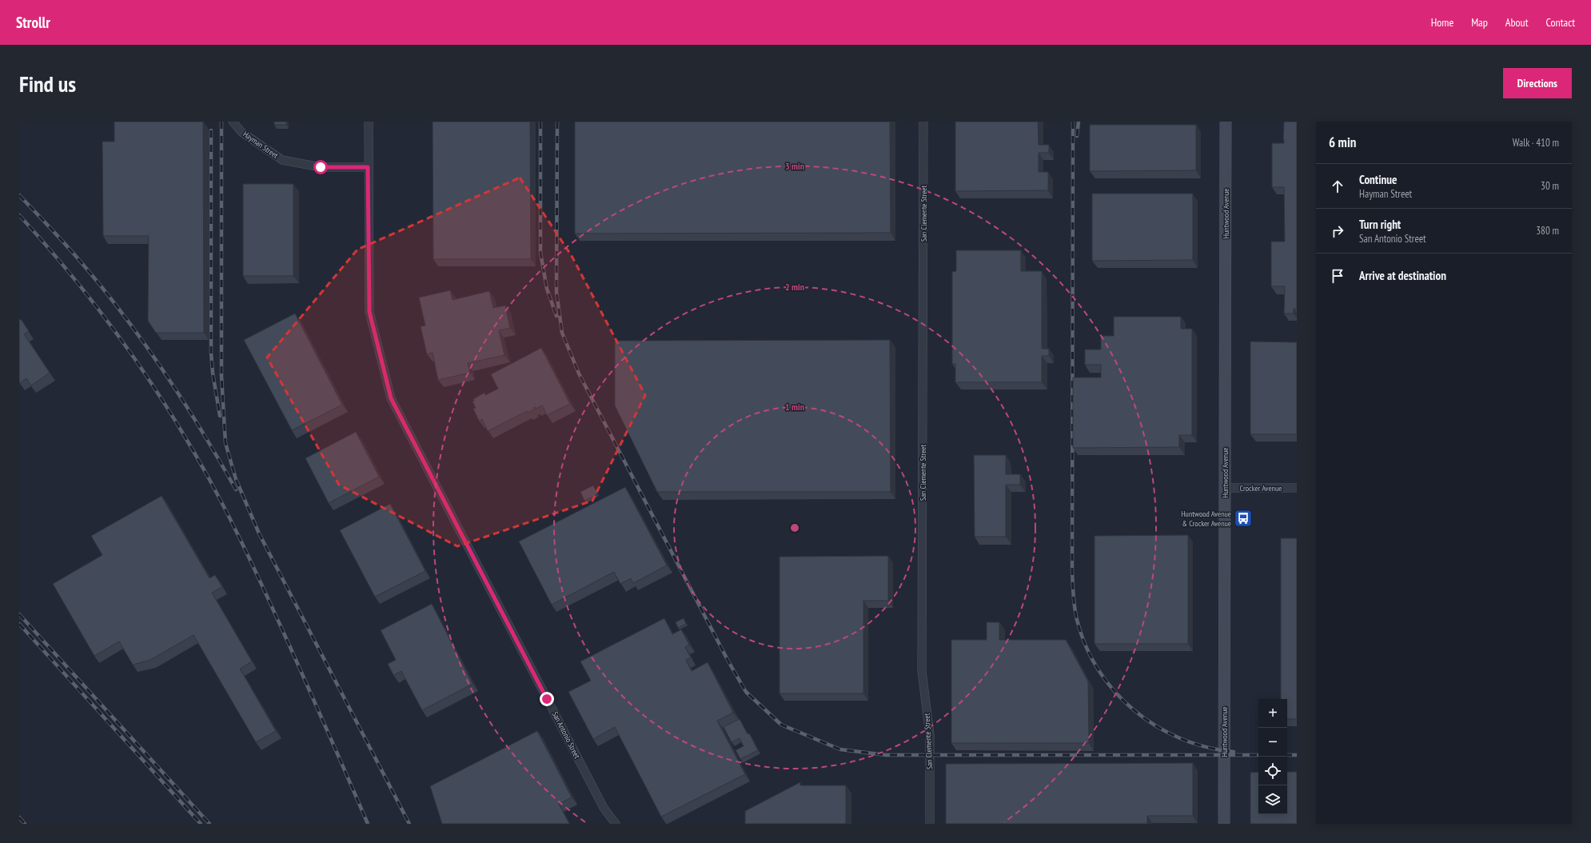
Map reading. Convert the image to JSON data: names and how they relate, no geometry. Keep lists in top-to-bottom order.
{
  "streets": {
    "street": [
      "Hayman Street",
      "San Clemente Street",
      "Huntwood Avenue",
      "Crocker Avenue",
      "San Antonio Street"
    ]
  },
  "crossings": [
    ["Hayman Street", "San Antonio Street"],
    ["Huntwood Avenue", "Crocker Avenue"]
  ],
  "places": {
    "bus stop": ["Huntwood Avenue & Crocker Avenue"]
  },
  "page": {
    "header": "Strollr",
    "nav": [
      "Home",
      "Map",
      "About",
      "Contact"
    ],
    "buttons": "Directions",
    "title": "Find us",
    "heading": ["6 min", "Walk · 410 m"],
    "list": [
      ["Continue", "Hayman Street", "30 m"],
      ["Turn right", "San Antonio Street", "380 m"],
      "Arrive at destination"
    ],
    "map_buttons": ["+", "−"]
  },
  "rings": ["3 min", "2 min", "1 min"]
}
